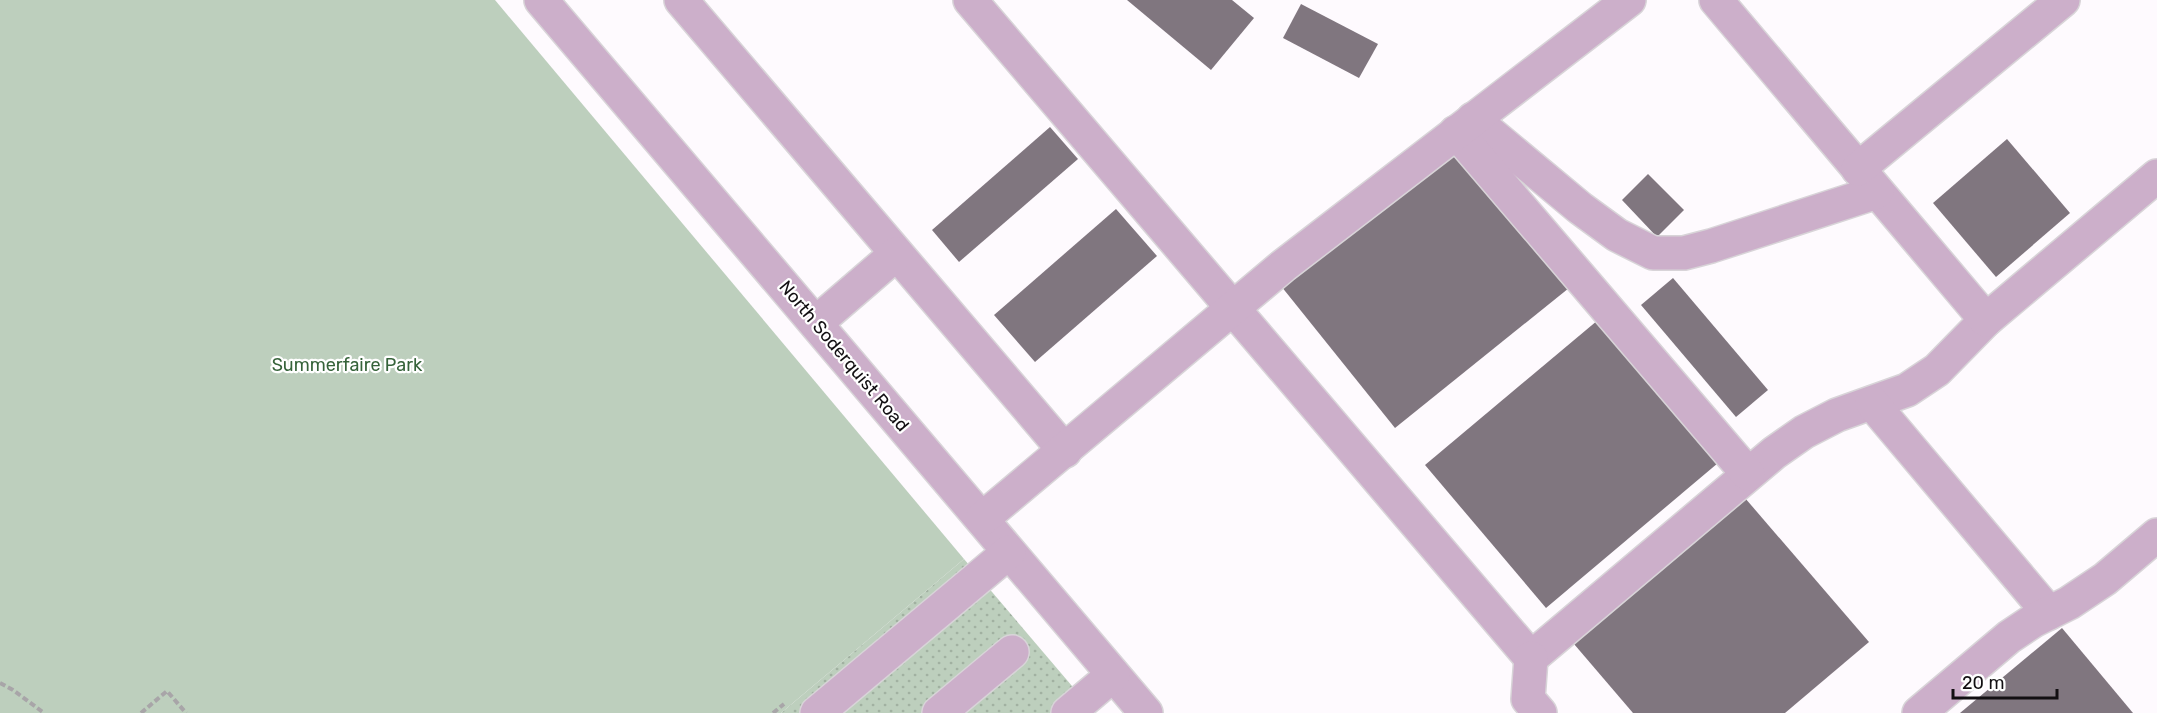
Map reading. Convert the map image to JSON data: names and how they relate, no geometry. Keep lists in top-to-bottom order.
{
  "streets": {
    "street": ["North Soderquist Road"]
  },
  "parks": ["Summerfaire Park"],
  "scale_bar": "20 m"
}
